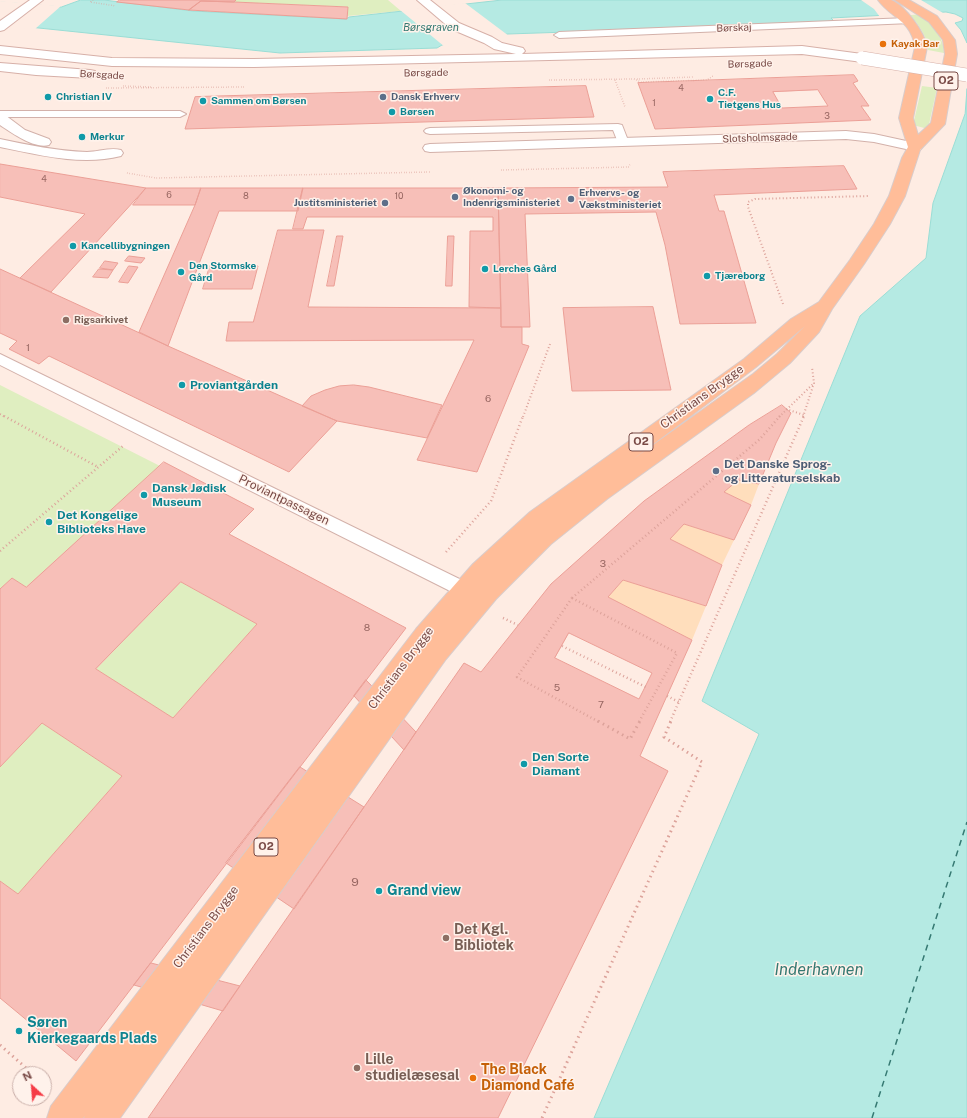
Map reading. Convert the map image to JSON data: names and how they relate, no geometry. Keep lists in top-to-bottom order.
{
  "streets": {
    "main road": ["O2", "Christians Brygge"],
    "street": ["Børsgade", "Slotsholmsgade"],
    "lane": ["Børskaj", "Proviantpassagen"]
  },
  "crossings": [
    ["Slotsholmsgade", "Christians Brygge"],
    ["Christians Brygge", "Proviantpassagen"]
  ],
  "water": ["Børsgraven", "Inderhavnen"],
  "places": [
    "Kayak Bar",
    "Christian IV",
    "Dansk Erhverv",
    "C.F. Tietgens Hus",
    "Sammen om Børsen",
    "Børsen",
    "Merkur",
    "Økonomi- og Indenrigsministeriet",
    "Erhvervs- og Vækstministeriet",
    "Justitsministeriet",
    "Kancellibygningen",
    "Lerches Gård",
    "Den Stormske Gård",
    "Tjæreborg",
    "Rigsarkivet",
    "Proviantgården",
    "Det Danske Sprog- og Litteraturselskab",
    "Dansk Jødisk Museum",
    "Det Kongelige Biblioteks Have",
    "Den Sorte Diamant",
    "Grand view",
    "Det Kgl. Bibliotek",
    "Søren Kierkegaards Plads",
    "Lille studielæsesal",
    "The Black Diamond Café"
  ],
  "house_numbers": [
    "4",
    "1",
    "3",
    "4",
    "6",
    "8",
    "10",
    "1",
    "6",
    "3",
    "8",
    "5",
    "7",
    "9"
  ],
  "north": "top left"
}
